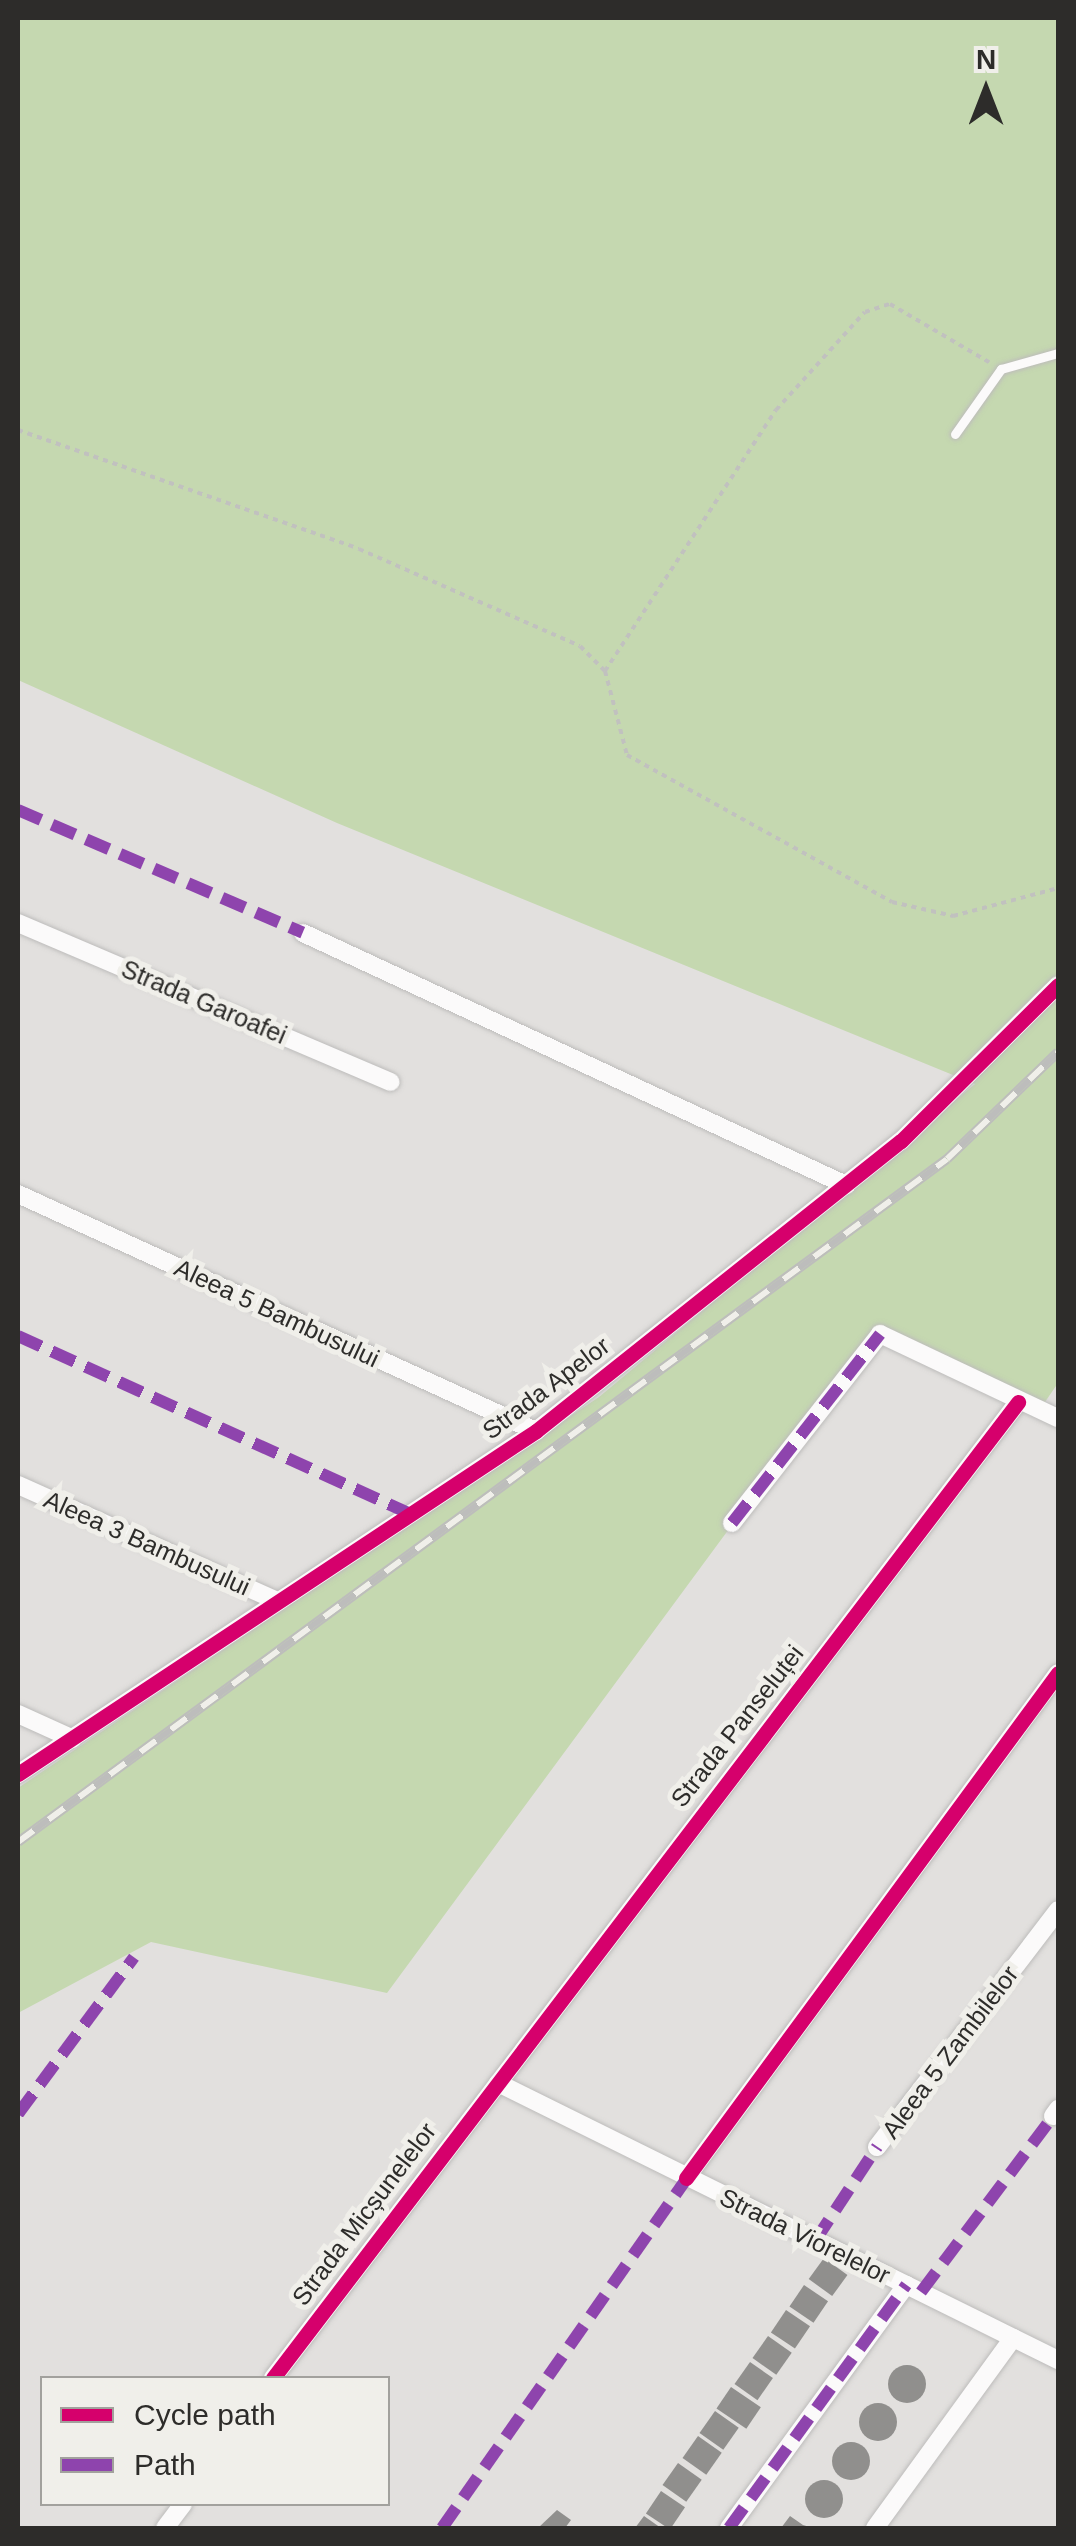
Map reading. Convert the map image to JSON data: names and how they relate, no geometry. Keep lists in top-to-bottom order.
{
  "streets": {
    "street": [
      "Strada Garoafei",
      "Aleea 5 Bambusului",
      "Strada Apelor",
      "Aleea 3 Bambusului",
      "Strada Panseluței",
      "Aleea 5 Zambilelor",
      "Strada Micșunelelor",
      "Strada Viorelelor"
    ]
  },
  "crossings": [
    ["Aleea 5 Bambusului", "Strada Apelor"],
    ["Strada Apelor", "Aleea 3 Bambusului"],
    ["Strada Panseluței", "Strada Micșunelelor"],
    ["Strada Panseluței", "Strada Viorelelor"],
    ["Strada Micșunelelor", "Strada Viorelelor"]
  ],
  "legend": ["Cycle path", "Path"],
  "north": "top"
}
